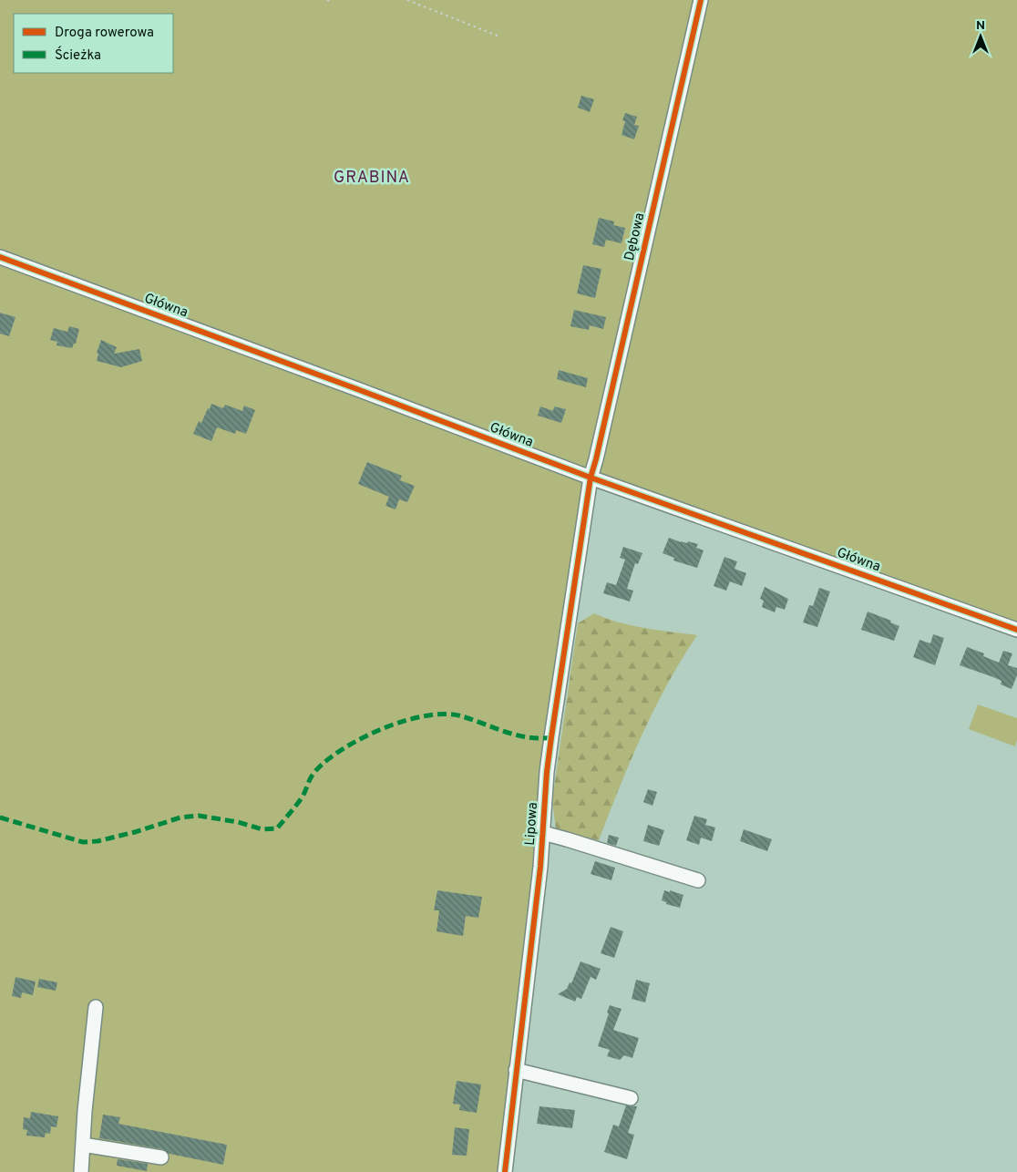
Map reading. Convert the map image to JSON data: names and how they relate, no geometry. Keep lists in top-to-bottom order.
{
  "streets": {
    "street": ["Dębowa", "Główna", "Lipowa"]
  },
  "crossings": [
    ["Dębowa", "Główna"],
    ["Dębowa", "Lipowa"],
    ["Główna", "Lipowa"]
  ],
  "districts": ["GRABINA"],
  "legend": ["Droga rowerowa", "Ścieżka"],
  "north": "top"
}
